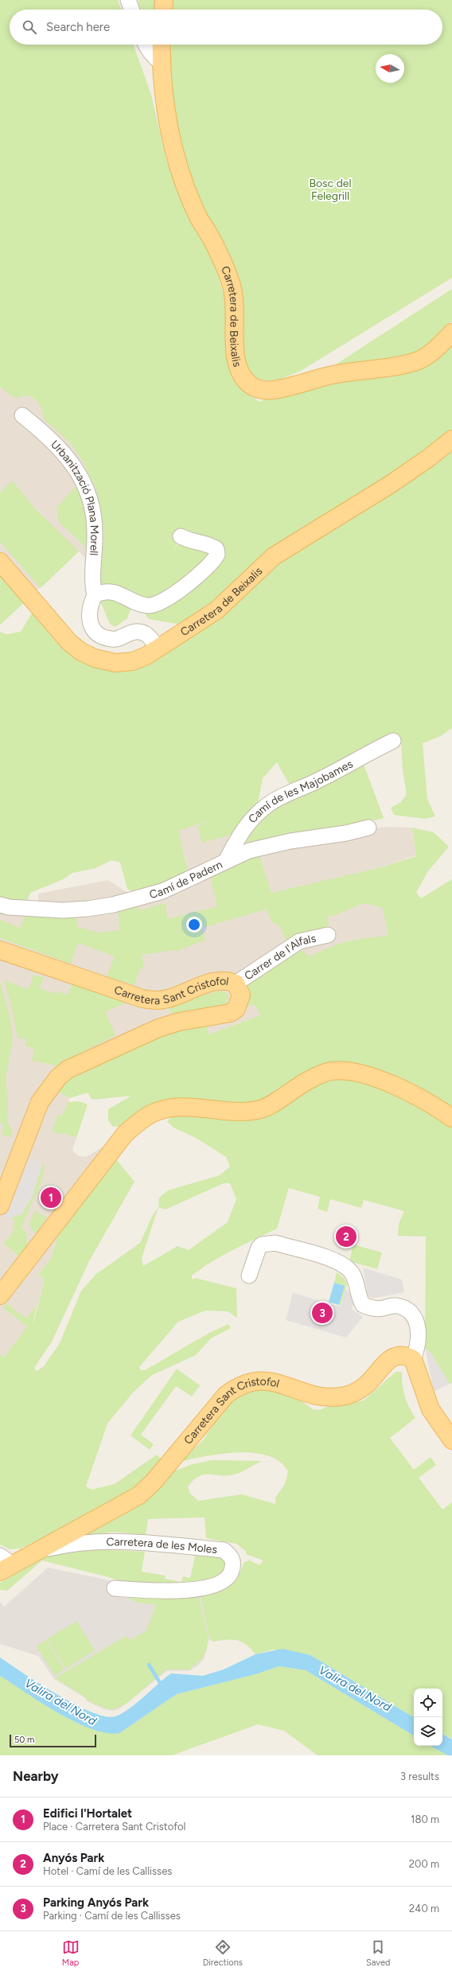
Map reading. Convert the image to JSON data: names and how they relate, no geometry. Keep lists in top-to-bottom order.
{
  "streets": {
    "main road": ["Carretera de Beixalis", "Carretera Sant Cristofol"],
    "street": [
      "Urbanització Plana Morell",
      "Camí de les Majobames",
      "Camí de Padern",
      "Carrer de l'Alfals",
      "Carretera de les Moles"
    ]
  },
  "crossings": [
    ["Camí de les Majobames", "Camí de Padern"],
    ["Carrer de l'Alfals", "Carretera Sant Cristofol"],
    ["Carretera Sant Cristofol", "Carretera de les Moles"]
  ],
  "water": ["Valira del Nord"],
  "parks": ["Bosc del Felegrill"],
  "scale_bar": "50 m",
  "north": "left",
  "page": {
    "search": "Search here",
    "pins": ["1", "2", "3"],
    "scale": "50 m",
    "heading": ["Nearby", "3 results"],
    "list": [
      {
        "mark": "1",
        "name": "Edifici l'Hortalet",
        "note": "Place · Carretera Sant Cristofol",
        "value": "180 m"
      },
      {
        "mark": "2",
        "name": "Anyós Park",
        "note": "Hotel · Camí de les Callisses",
        "value": "200 m"
      },
      {
        "mark": "3",
        "name": "Parking Anyós Park",
        "note": "Parking · Camí de les Callisses",
        "value": "240 m"
      }
    ],
    "nav": ["Map", "Directions", "Saved"]
  }
}
